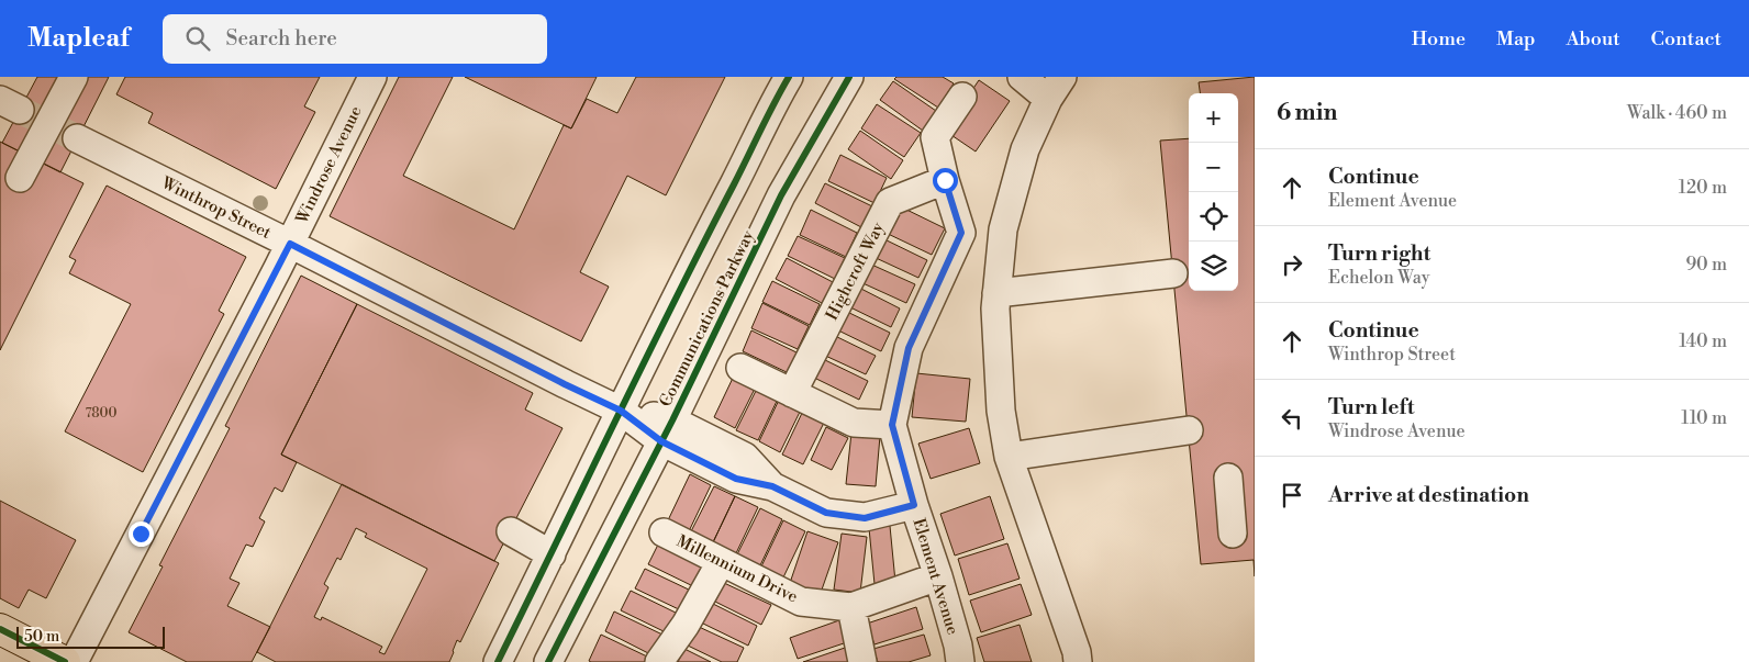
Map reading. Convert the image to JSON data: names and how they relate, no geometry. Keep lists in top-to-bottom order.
{
  "streets": {
    "street": [
      "Windrose Avenue",
      "Winthrop Street",
      "Highcroft Way",
      "Communications Parkway",
      "Millennium Drive",
      "Element Avenue"
    ]
  },
  "crossings": [
    ["Windrose Avenue", "Winthrop Street"],
    ["Winthrop Street", "Communications Parkway"],
    ["Winthrop Street", "Element Avenue"],
    ["Highcroft Way", "Element Avenue"],
    ["Millennium Drive", "Element Avenue"]
  ],
  "house_numbers": ["7800"],
  "scale_bar": "50 m",
  "page": {
    "header": "Mapleaf",
    "search": "Search here",
    "nav": [
      "Home",
      "Map",
      "About",
      "Contact"
    ],
    "heading": ["6 min", "Walk · 460 m"],
    "map_buttons": ["+", "−"],
    "list": [
      ["Continue", "Element Avenue", "120 m"],
      ["Turn right", "Echelon Way", "90 m"],
      ["Continue", "Winthrop Street", "140 m"],
      ["Turn left", "Windrose Avenue", "110 m"],
      "Arrive at destination"
    ],
    "scale": "50 m"
  }
}
